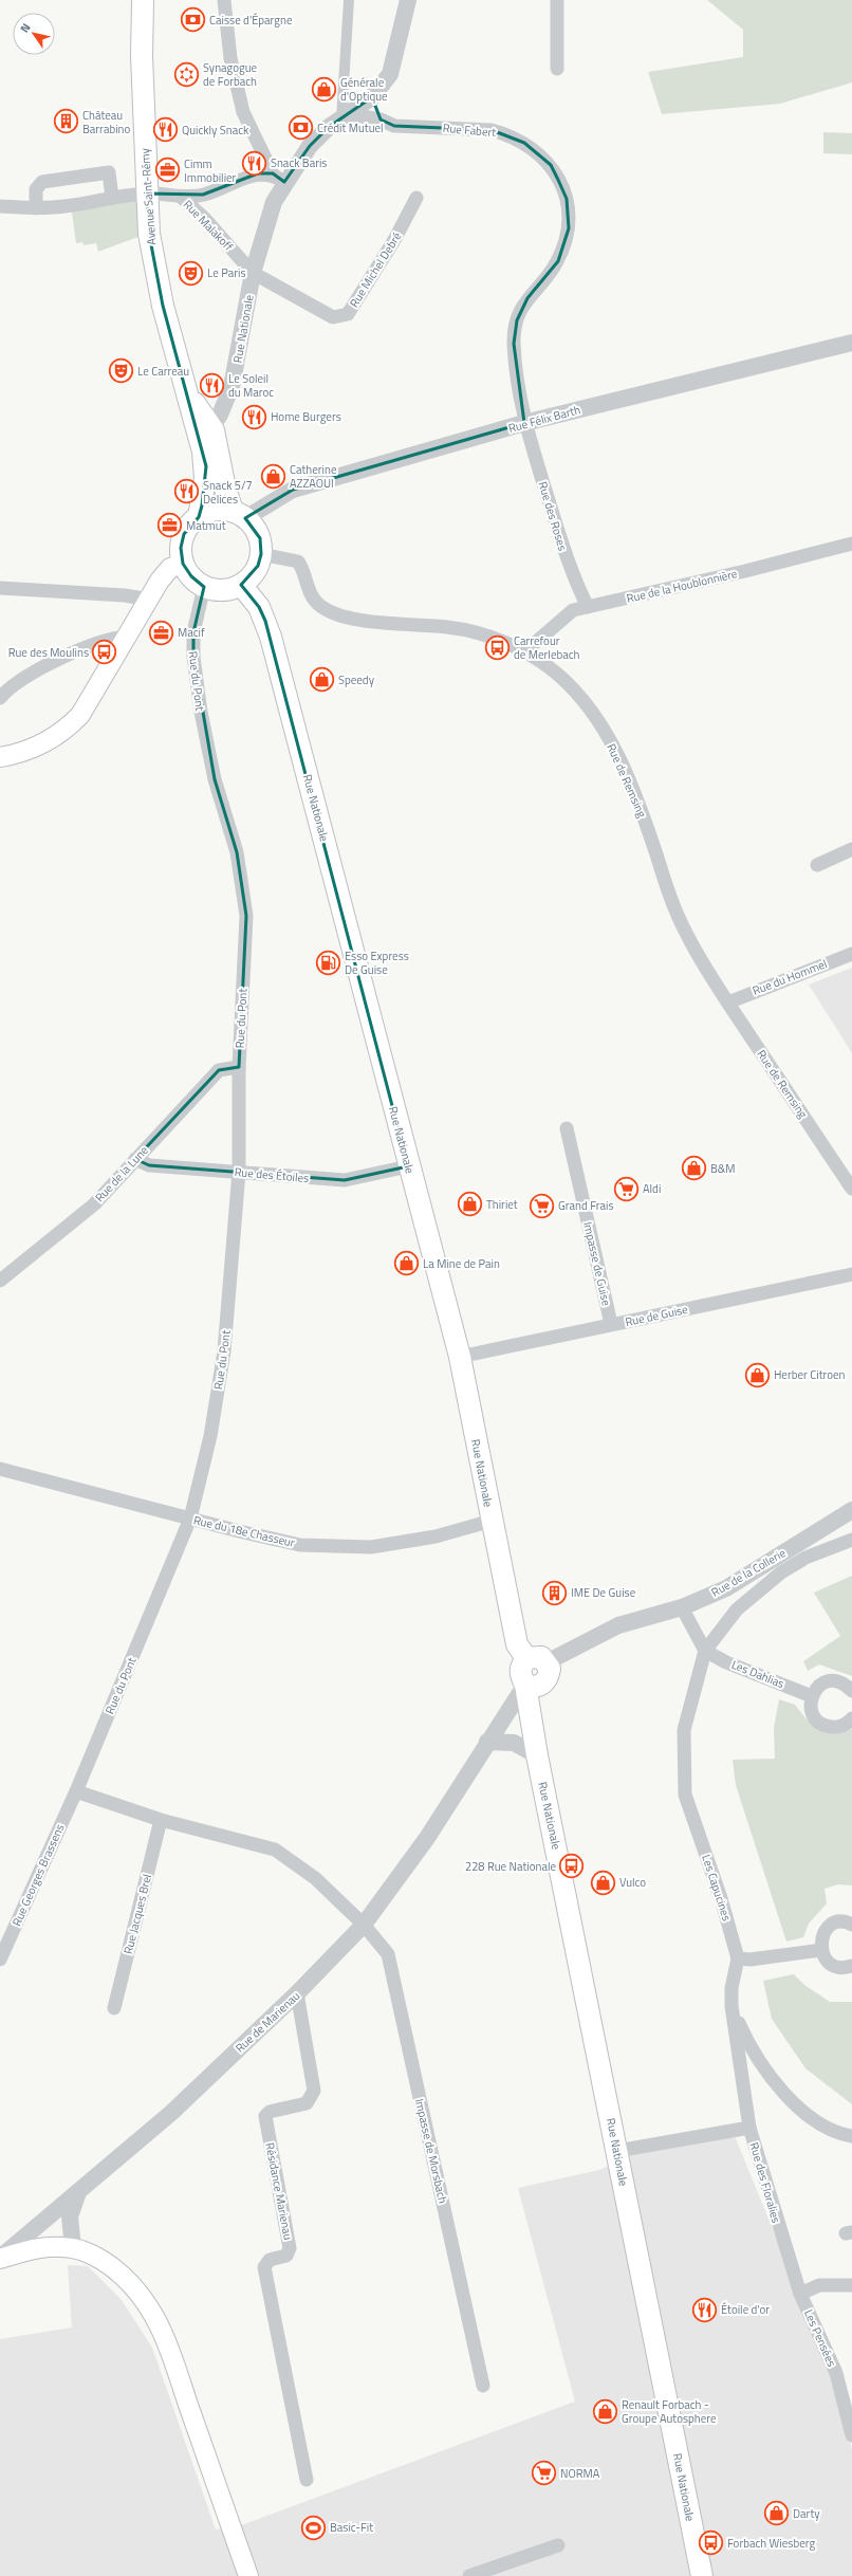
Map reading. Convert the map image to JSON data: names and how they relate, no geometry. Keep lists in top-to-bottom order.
{
  "streets": {
    "main road": ["Avenue Saint-Rémy", "Rue Nationale"],
    "street": [
      "Rue Fabert",
      "Rue Malakoff",
      "Rue Michel Debré",
      "Rue Félix Barth",
      "Rue des Roses",
      "Rue de la Houblonnière",
      "Rue du Pont",
      "Rue de Remsing",
      "Rue du Hommel",
      "Rue de la Lune",
      "Rue des Étoiles",
      "Impasse de Guise",
      "Rue de Guise",
      "Rue du 18e Chasseur",
      "Rue de la Collerie",
      "Les Dahlias",
      "Rue Georges Brassens",
      "Les Capucines",
      "Rue Jacques Brel",
      "Rue de Marienau",
      "Impasse de Morsbach",
      "Rue des Floralies",
      "Résidance Marienau",
      "Les Pensées"
    ]
  },
  "crossings": [
    ["Rue Fabert", "Rue Nationale"],
    ["Rue Fabert", "Rue Félix Barth"],
    ["Rue Fabert", "Rue des Roses"],
    ["Avenue Saint-Rémy", "Rue Nationale"],
    ["Avenue Saint-Rémy", "Rue Félix Barth"],
    ["Avenue Saint-Rémy", "Rue du Pont"],
    ["Avenue Saint-Rémy", "Rue de Remsing"],
    ["Rue Malakoff", "Rue Michel Debré"],
    ["Rue Malakoff", "Rue Nationale"],
    ["Rue Michel Debré", "Rue Nationale"],
    ["Rue Nationale", "Rue Félix Barth"],
    ["Rue Nationale", "Rue du Pont"],
    ["Rue Nationale", "Rue de Remsing"],
    ["Rue Nationale", "Rue des Étoiles"],
    ["Rue Nationale", "Rue de Guise"],
    ["Rue Nationale", "Rue du 18e Chasseur"],
    ["Rue Nationale", "Rue de la Collerie"],
    ["Rue Nationale", "Rue de Marienau"],
    ["Rue Nationale", "Rue des Floralies"],
    ["Rue Félix Barth", "Rue des Roses"],
    ["Rue Félix Barth", "Rue du Pont"],
    ["Rue Félix Barth", "Rue de Remsing"],
    ["Rue des Roses", "Rue de la Houblonnière"],
    ["Rue de la Houblonnière", "Rue de Remsing"],
    ["Rue du Pont", "Rue de Remsing"],
    ["Rue du Pont", "Rue de la Lune"],
    ["Rue du Pont", "Rue des Étoiles"],
    ["Rue du Pont", "Rue du 18e Chasseur"],
    ["Rue du Pont", "Rue Georges Brassens"],
    ["Rue de Remsing", "Rue du Hommel"],
    ["Rue de la Lune", "Rue des Étoiles"],
    ["Impasse de Guise", "Rue de Guise"],
    ["Les Dahlias", "Les Capucines"],
    ["Les Capucines", "Rue des Floralies"],
    ["Rue de Marienau", "Impasse de Morsbach"],
    ["Rue de Marienau", "Résidance Marienau"],
    ["Rue des Floralies", "Les Pensées"]
  ],
  "places": {
    "bank": ["Caisse d'Épargne", "Crédit Mutuel"],
    "synagogue": ["Synagogue de Forbach"],
    "shop": [
      "Générale d'Optique",
      "Catherine AZZAOUI",
      "Speedy",
      "B&M",
      "Thiriet",
      "La Mine de Pain",
      "Herber Citroen",
      "Vulco",
      "Renault Forbach - Groupe Autosphere",
      "Darty"
    ],
    "building": ["Château Barrabino", "IME De Guise"],
    "restaurant": [
      "Quickly Snack",
      "Snack Baris",
      "Le Soleil du Maroc",
      "Home Burgers",
      "Snack 5/7 Delices",
      "Étoile d'or"
    ],
    "office": ["Cimm Immobilier", "Matmut", "Macif"],
    "theatre": ["Le Paris", "Le Carreau"],
    "bus stop": [
      "Carrefour de Merlebach",
      "Rue des Moulins",
      "228 Rue Nationale",
      "Forbach Wiesberg"
    ],
    "fuel station": ["Esso Express De Guise"],
    "supermarket": ["Aldi", "Grand Frais", "NORMA"],
    "sports": ["Basic-Fit"]
  },
  "north": "top left"
}
